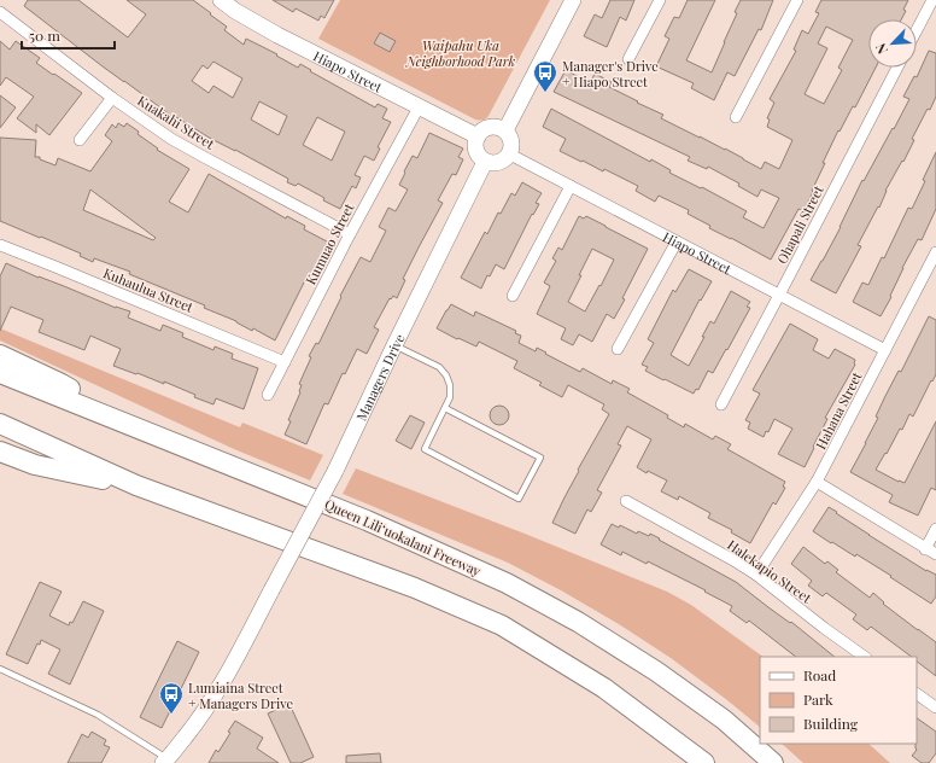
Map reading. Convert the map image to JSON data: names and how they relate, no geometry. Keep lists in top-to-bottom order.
{
  "streets": {
    "highway": ["Queen Liliʻuokalani Freeway"],
    "street": [
      "Hiapo Street",
      "Kuakahi Street",
      "Ohapali Street",
      "Kumuao Street",
      "Kuhaulua Street",
      "Managers Drive",
      "Hahana Street",
      "Halekapio Street"
    ]
  },
  "crossings": [
    ["Hiapo Street", "Ohapali Street"],
    ["Hiapo Street", "Kumuao Street"],
    ["Hiapo Street", "Managers Drive"],
    ["Hiapo Street", "Hahana Street"],
    ["Kuakahi Street", "Kumuao Street"],
    ["Kumuao Street", "Kuhaulua Street"],
    ["Hahana Street", "Halekapio Street"]
  ],
  "parks": ["Waipahu Uka Neighborhood Park"],
  "places": {
    "bus stop": ["Manager's Drive + Hiapo Street", "Lumiaina Street + Managers Drive"]
  },
  "legend": ["Road", "Park", "Building"],
  "scale_bar": "50 m",
  "north": "bottom left"
}
